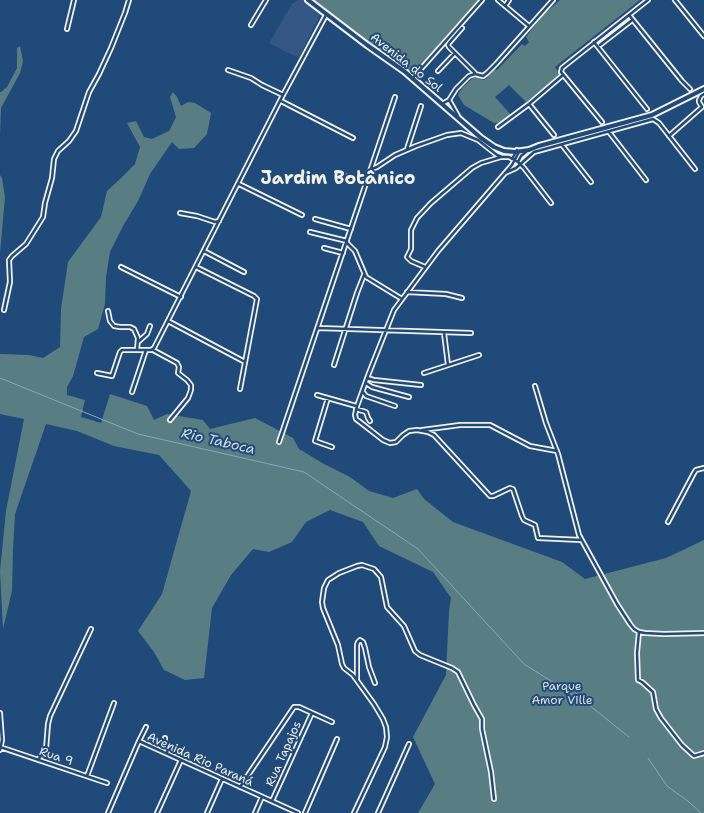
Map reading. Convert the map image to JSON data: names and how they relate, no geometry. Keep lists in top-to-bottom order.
{
  "streets": {
    "street": [
      "Avenida do Sol",
      "Rua Tapajos",
      "Rua 9",
      "Avenida Rio Paraná"
    ]
  },
  "crossings": [
    ["Rua Tapajos", "Avenida Rio Paraná"]
  ],
  "districts": ["Jardim Botânico"],
  "water": ["Rio Taboca"],
  "parks": ["Parque Amor Ville"]
}
